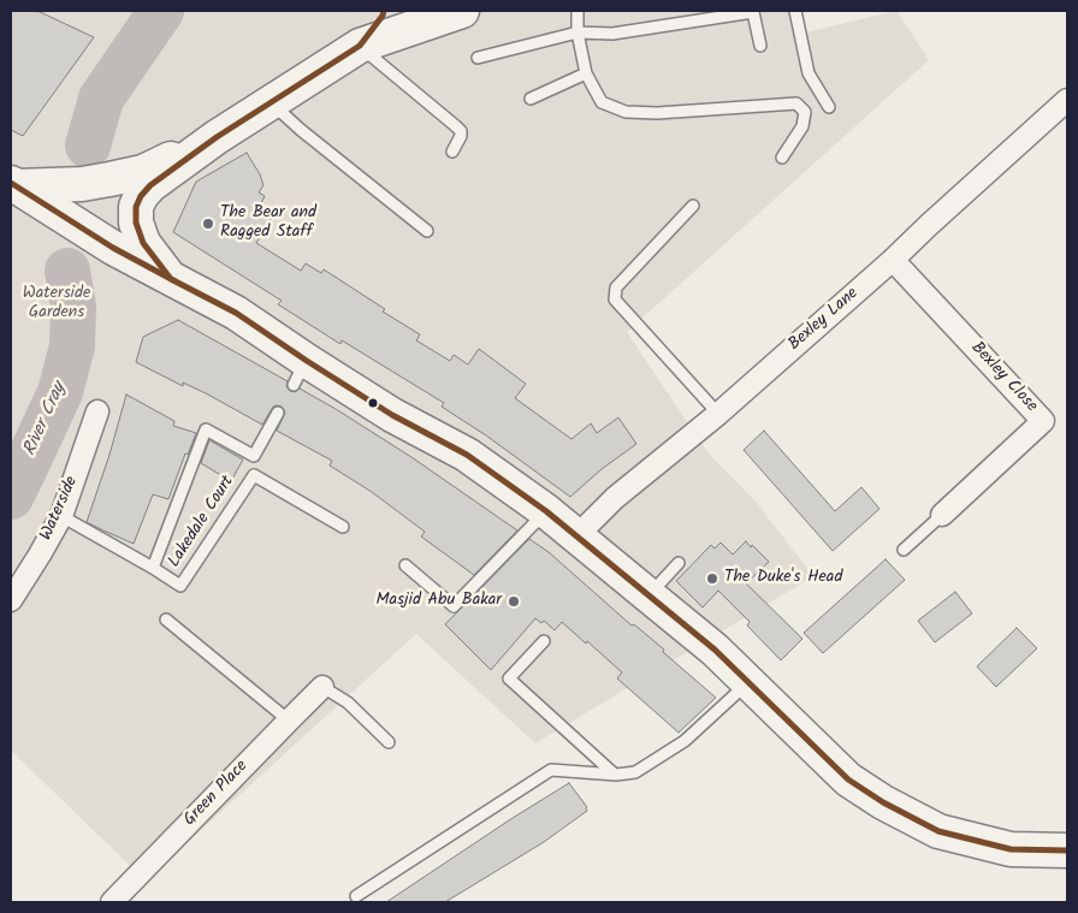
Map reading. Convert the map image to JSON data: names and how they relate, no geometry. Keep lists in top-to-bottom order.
{
  "streets": {
    "street": [
      "Bexley Lane",
      "Bexley Close",
      "Waterside",
      "Green Place"
    ],
    "lane": ["Lakedale Court"]
  },
  "crossings": [
    ["Bexley Lane", "Bexley Close"]
  ],
  "water": ["River Cray"],
  "parks": ["Waterside Gardens"],
  "places": ["The Bear and Ragged Staff", "The Duke's Head", "Masjid Abu Bakar"]
}
